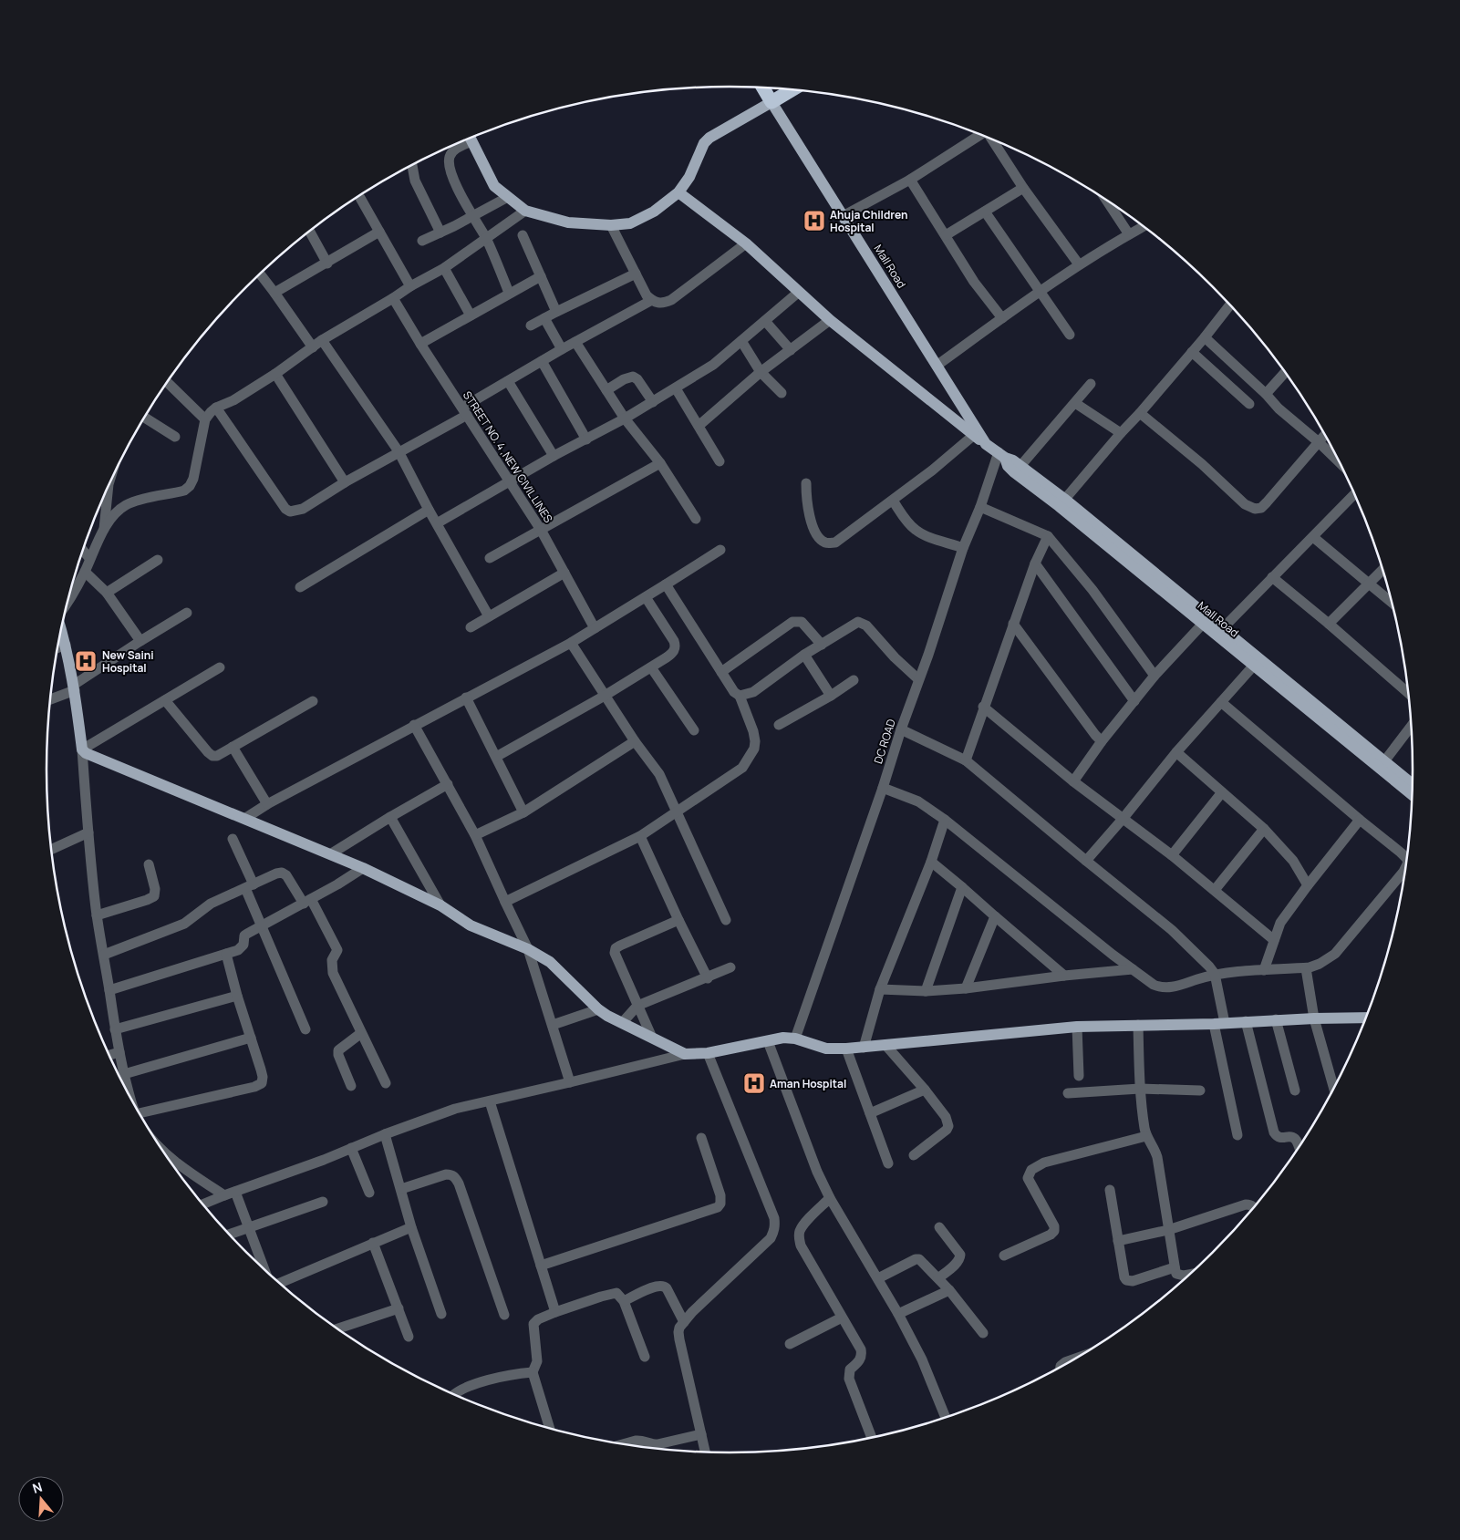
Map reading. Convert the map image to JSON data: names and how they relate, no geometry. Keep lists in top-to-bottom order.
{
  "streets": {
    "highway": ["Mall Road"],
    "street": ["STREET NO. 4 ,NEW CIVIL LINES", "DC ROAD"]
  },
  "crossings": [
    ["Mall Road", "DC ROAD"]
  ],
  "places": {
    "hospital": ["Ahuja Children Hospital", "New Saini Hospital", "Aman Hospital"]
  },
  "north": "top"
}
